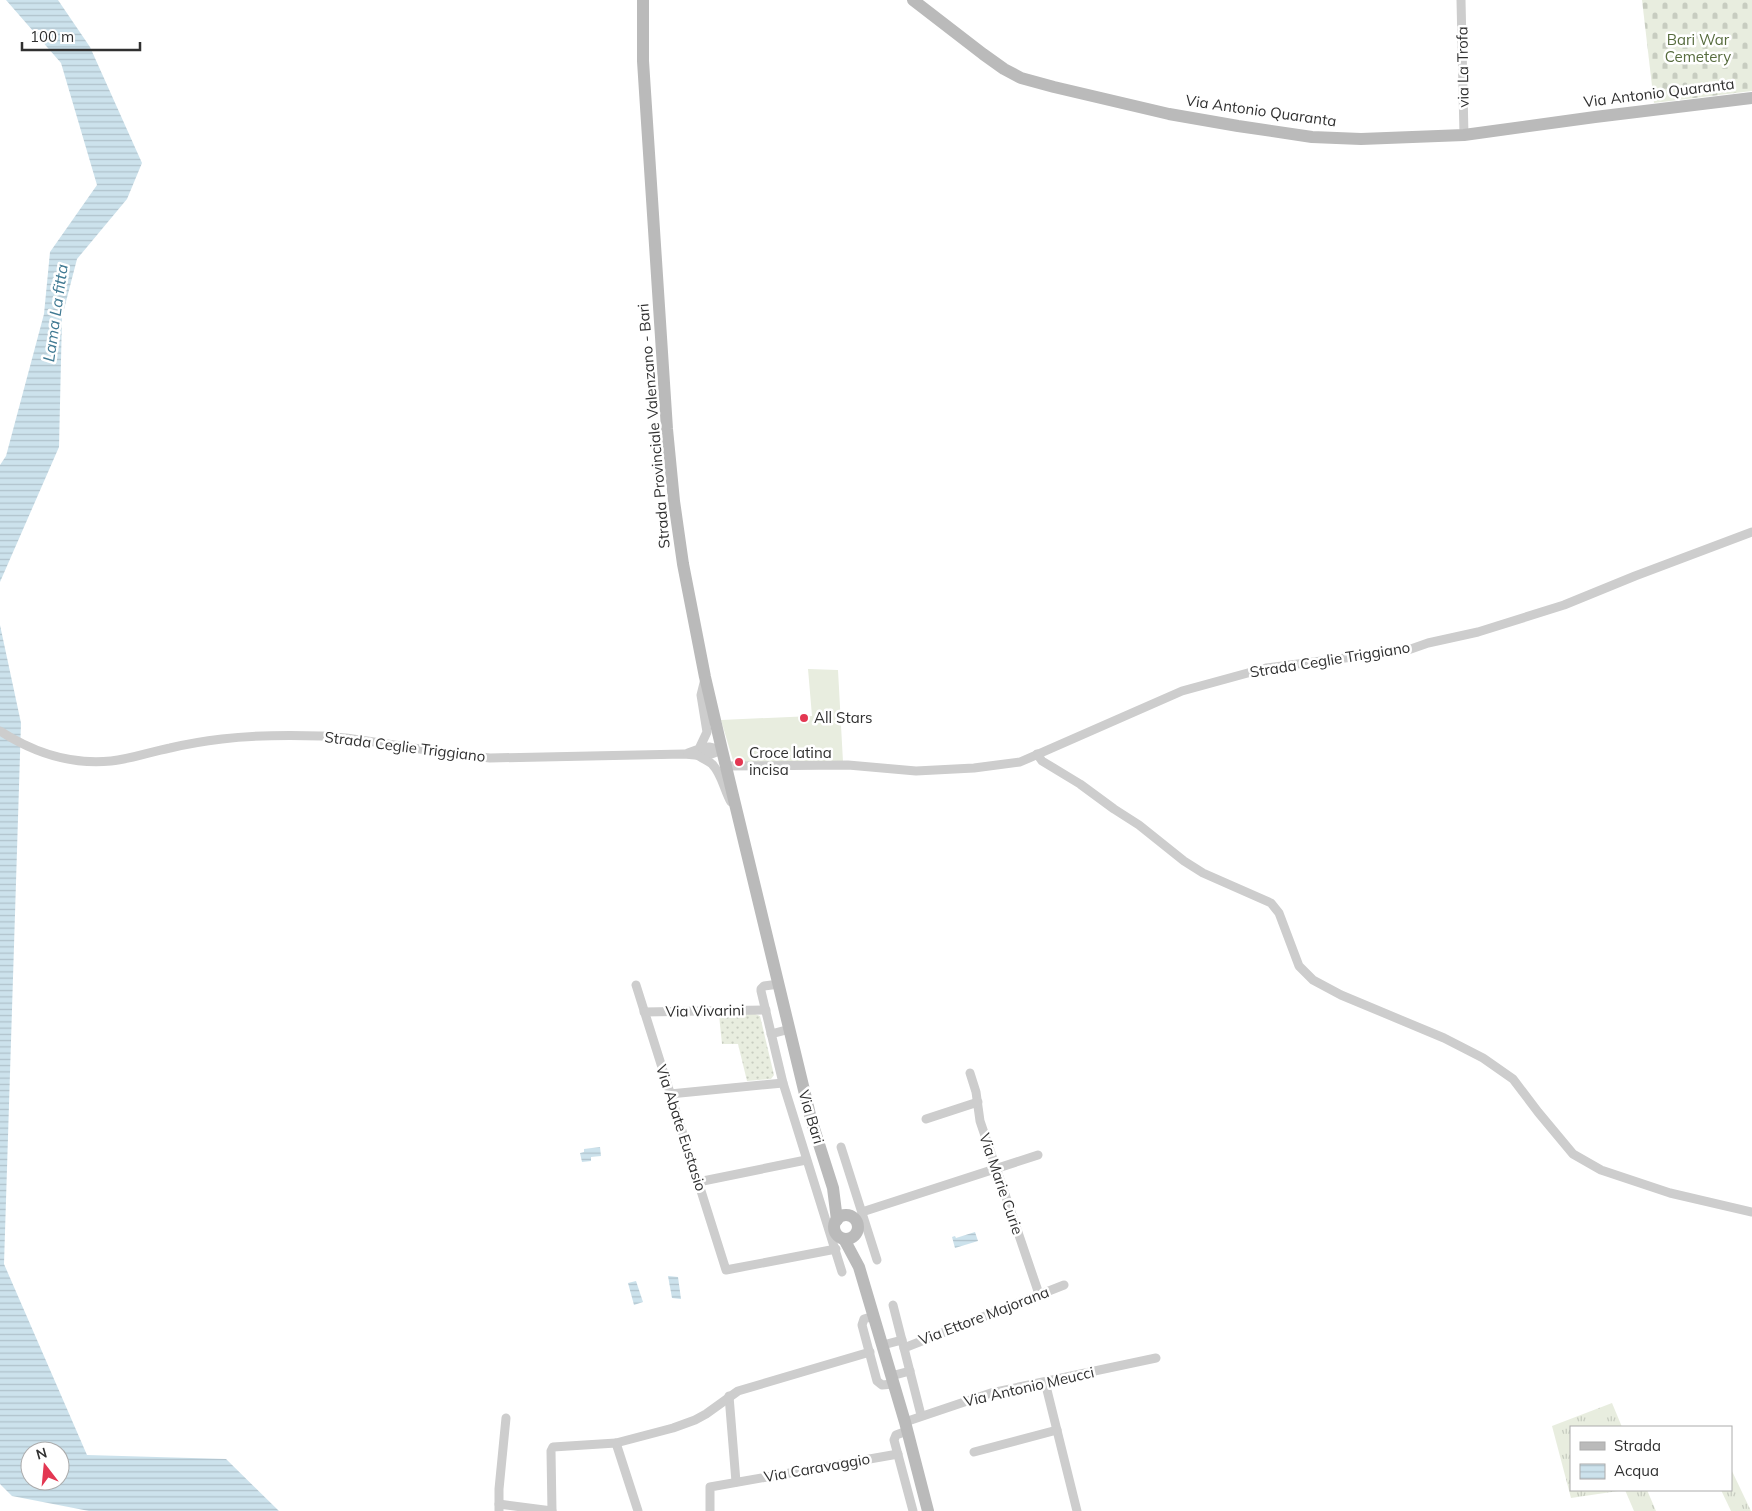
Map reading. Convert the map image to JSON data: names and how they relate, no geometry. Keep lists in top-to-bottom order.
{
  "streets": {
    "main road": ["Via Antonio Quaranta", "Strada Provinciale Valenzano - Bari", "Via Bari"],
    "street": [
      "via La Trofa",
      "Strada Ceglie Triggiano",
      "Via Vivarini",
      "Via Abate Eustasio",
      "Via Marie Curie",
      "Via Ettore Majorana",
      "Via Antonio Meucci",
      "Via Caravaggio"
    ]
  },
  "crossings": [
    ["via La Trofa", "Via Antonio Quaranta"],
    ["Strada Provinciale Valenzano - Bari", "Strada Ceglie Triggiano"],
    ["Strada Provinciale Valenzano - Bari", "Via Bari"],
    ["Via Vivarini", "Via Bari"],
    ["Via Vivarini", "Via Abate Eustasio"],
    ["Via Bari", "Via Abate Eustasio"],
    ["Via Bari", "Via Ettore Majorana"],
    ["Via Bari", "Via Antonio Meucci"],
    ["Via Marie Curie", "Via Ettore Majorana"]
  ],
  "water": ["Lama La fitta"],
  "parks": ["Bari War Cemetery"],
  "places": ["All Stars", "Croce latina incisa"],
  "legend": ["Strada", "Acqua"],
  "scale_bar": "100 m",
  "north": "top"
}
